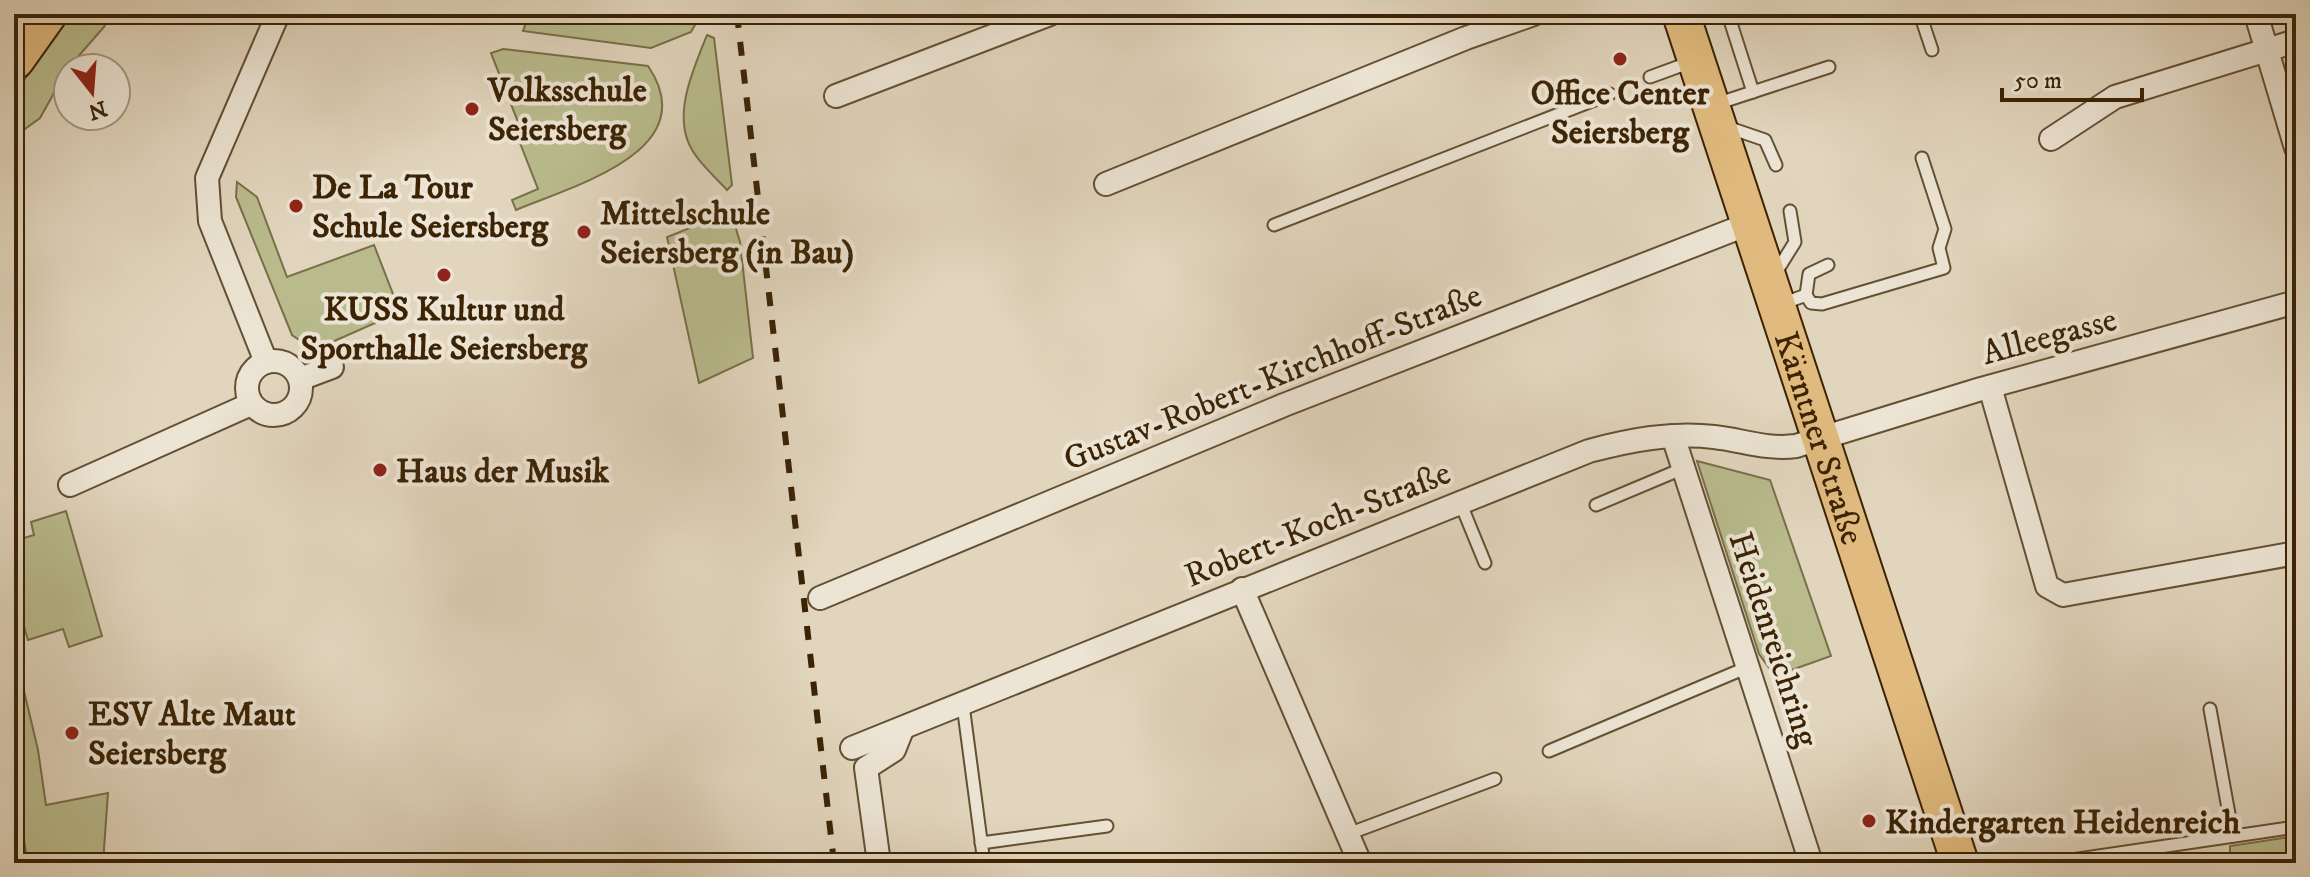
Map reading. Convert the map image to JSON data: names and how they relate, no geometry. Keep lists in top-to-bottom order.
{
  "streets": {
    "main road": ["Kärntner Straße"],
    "street": [
      "Alleegasse",
      "Gustav-Robert-Kirchhoff-Straße",
      "Robert-Koch-Straße",
      "Heidenreichring"
    ]
  },
  "crossings": [
    ["Alleegasse", "Kärntner Straße"],
    ["Alleegasse", "Robert-Koch-Straße"],
    ["Gustav-Robert-Kirchhoff-Straße", "Kärntner Straße"],
    ["Kärntner Straße", "Robert-Koch-Straße"],
    ["Robert-Koch-Straße", "Heidenreichring"]
  ],
  "places": [
    "Office Center Seiersberg",
    "Volksschule Seiersberg",
    "De La Tour Schule Seiersberg",
    "Mittelschule Seiersberg (in Bau)",
    "KUSS Kultur und Sporthalle Seiersberg",
    "Haus der Musik",
    "ESV Alte Maut Seiersberg",
    "Kindergarten Heidenreich"
  ],
  "scale_bar": "50 m",
  "north": "bottom"
}
